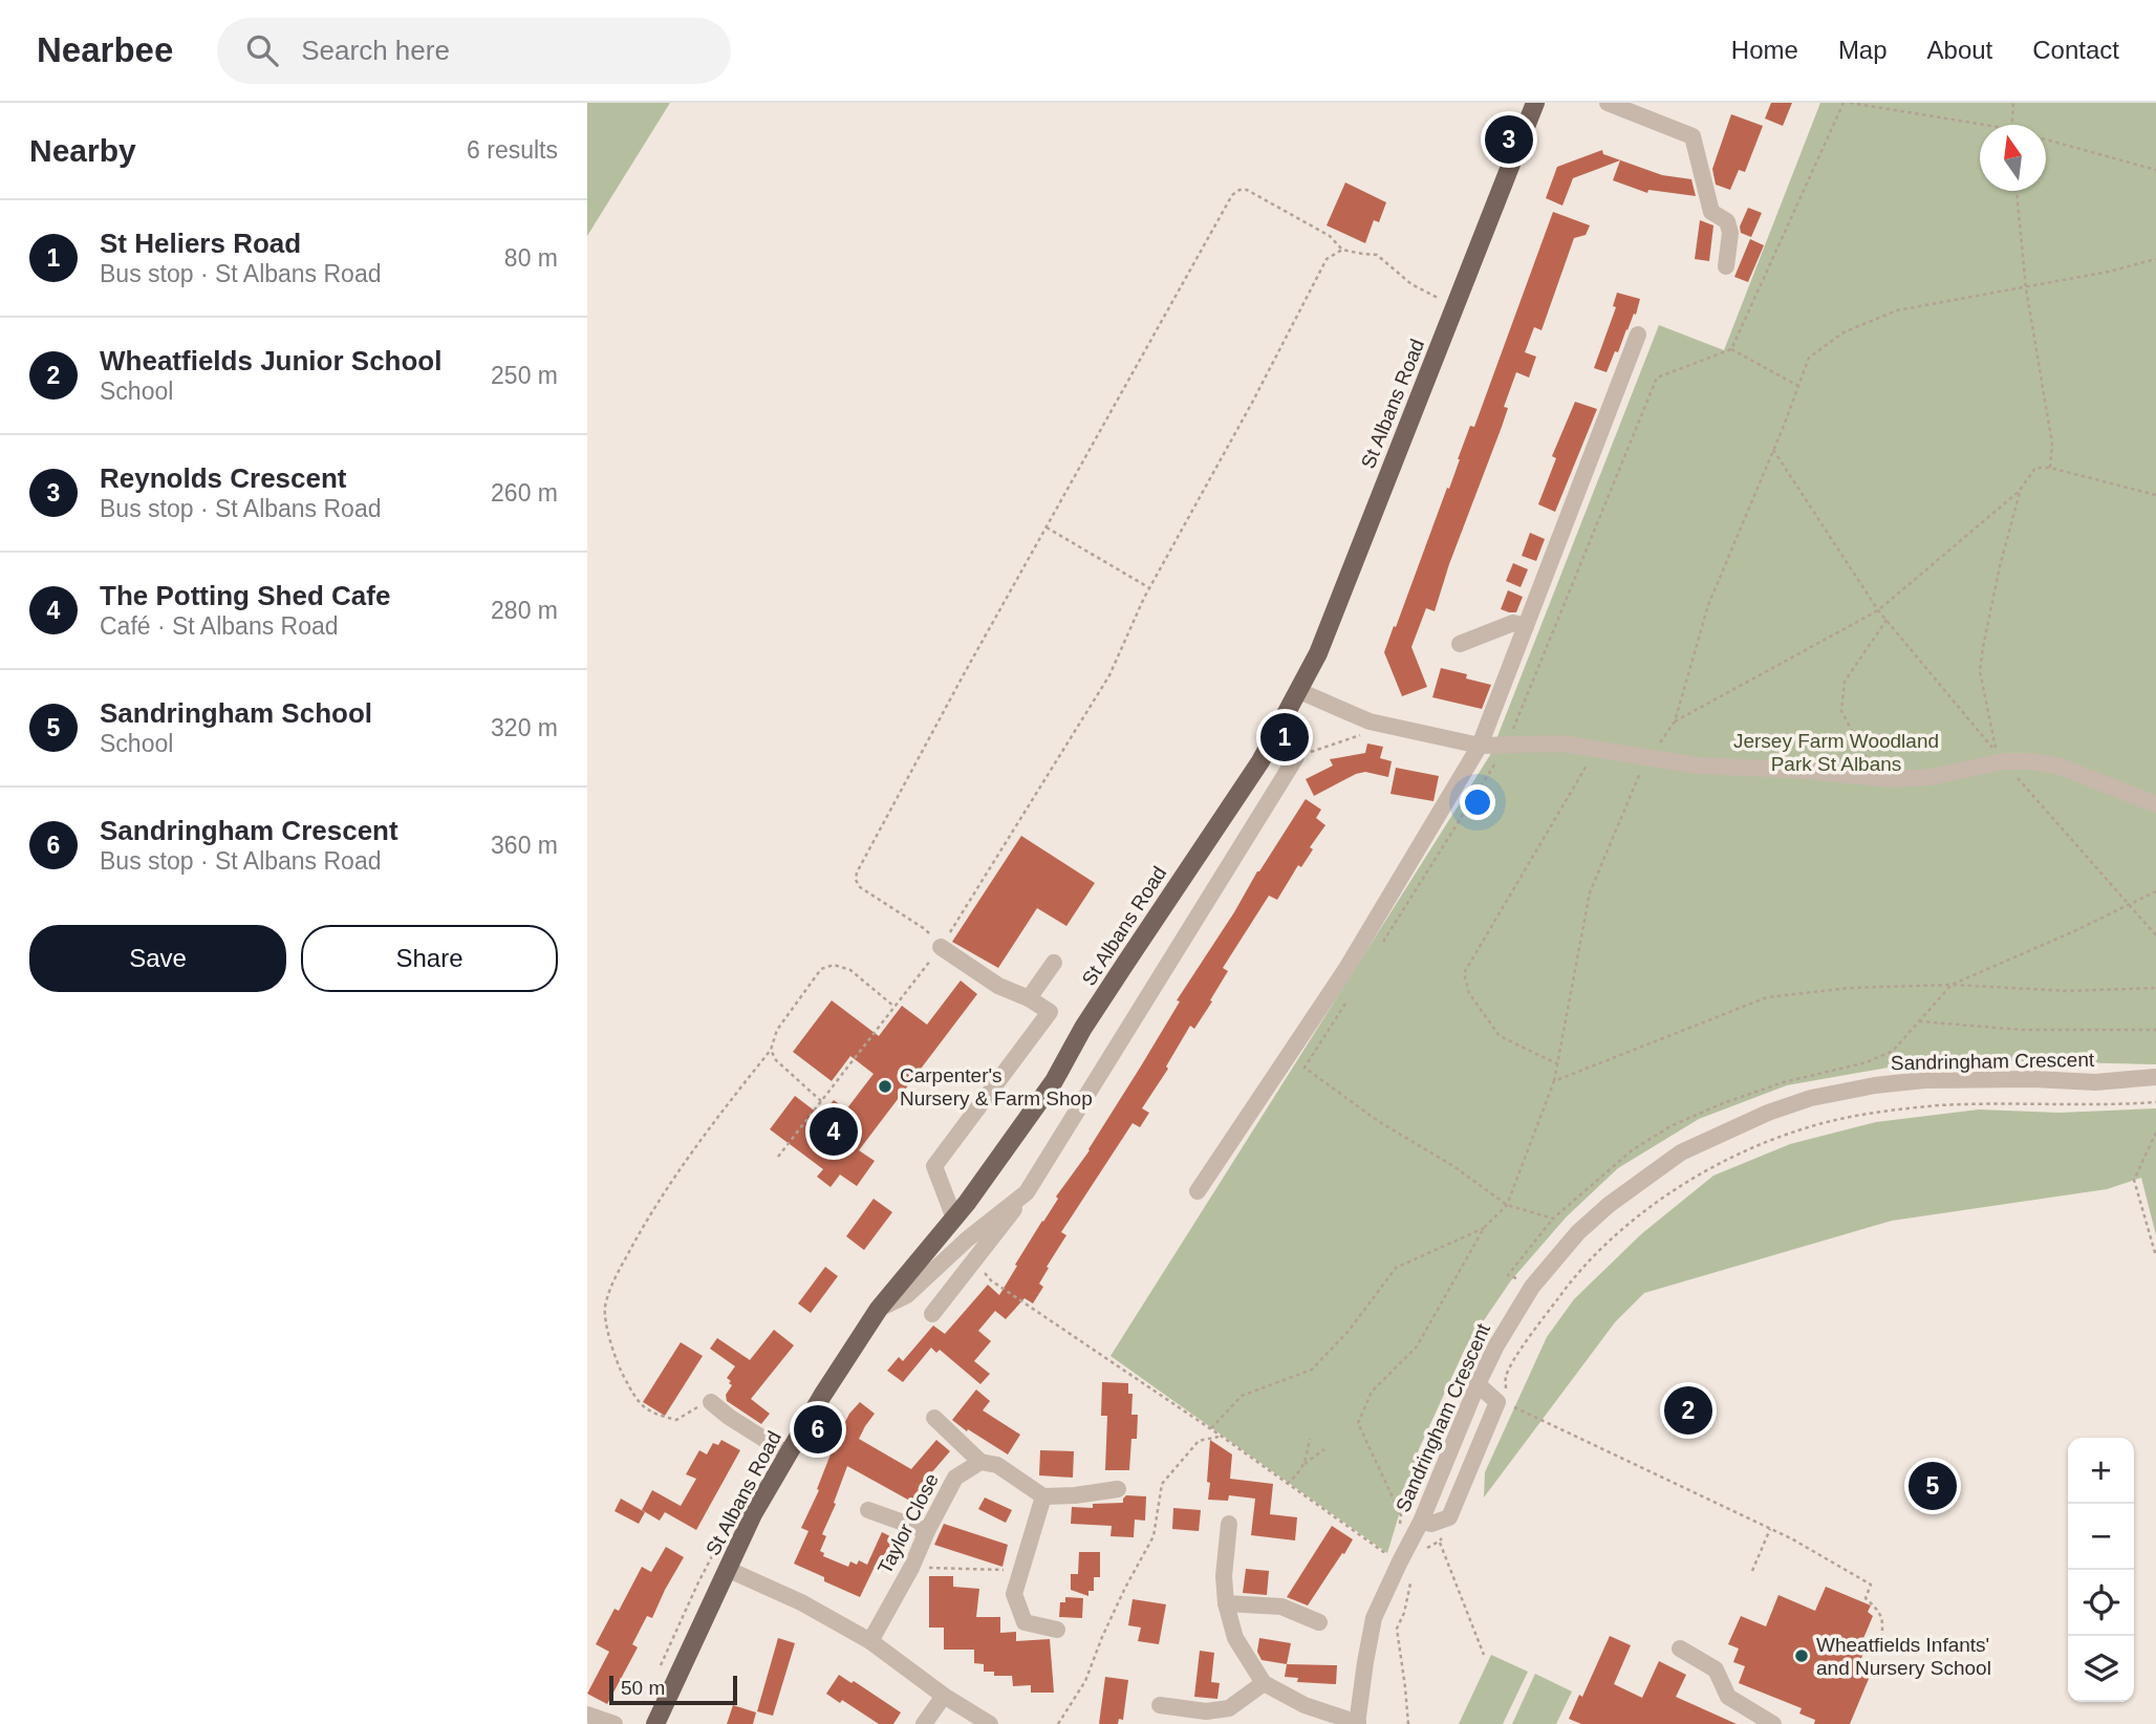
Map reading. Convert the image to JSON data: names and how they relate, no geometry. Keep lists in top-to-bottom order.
{
  "streets": {
    "main road": ["St Albans Road"],
    "street": ["Sandringham Crescent", "Taylor Close"]
  },
  "parks": ["Jersey Farm Woodland Park St Albans"],
  "places": ["Carpenter's Nursery & Farm Shop", "Wheatfields Infants' and Nursery School"],
  "scale_bar": "50 m",
  "north": "top",
  "page": {
    "header": "Nearbee",
    "search": "Search here",
    "nav": [
      "Home",
      "Map",
      "About",
      "Contact"
    ],
    "heading": ["Nearby", "6 results"],
    "pins": [
      "3",
      "1",
      "4",
      "2",
      "6",
      "5"
    ],
    "list": [
      {
        "mark": "1",
        "name": "St Heliers Road",
        "note": "Bus stop · St Albans Road",
        "value": "80 m"
      },
      {
        "mark": "2",
        "name": "Wheatfields Junior School",
        "note": "School",
        "value": "250 m"
      },
      {
        "mark": "3",
        "name": "Reynolds Crescent",
        "note": "Bus stop · St Albans Road",
        "value": "260 m"
      },
      {
        "mark": "4",
        "name": "The Potting Shed Cafe",
        "note": "Café · St Albans Road",
        "value": "280 m"
      },
      {
        "mark": "5",
        "name": "Sandringham School",
        "note": "School",
        "value": "320 m"
      },
      {
        "mark": "6",
        "name": "Sandringham Crescent",
        "note": "Bus stop · St Albans Road",
        "value": "360 m"
      }
    ],
    "buttons": ["Save", "Share"],
    "map_buttons": ["+", "−"],
    "scale": "50 m"
  }
}
